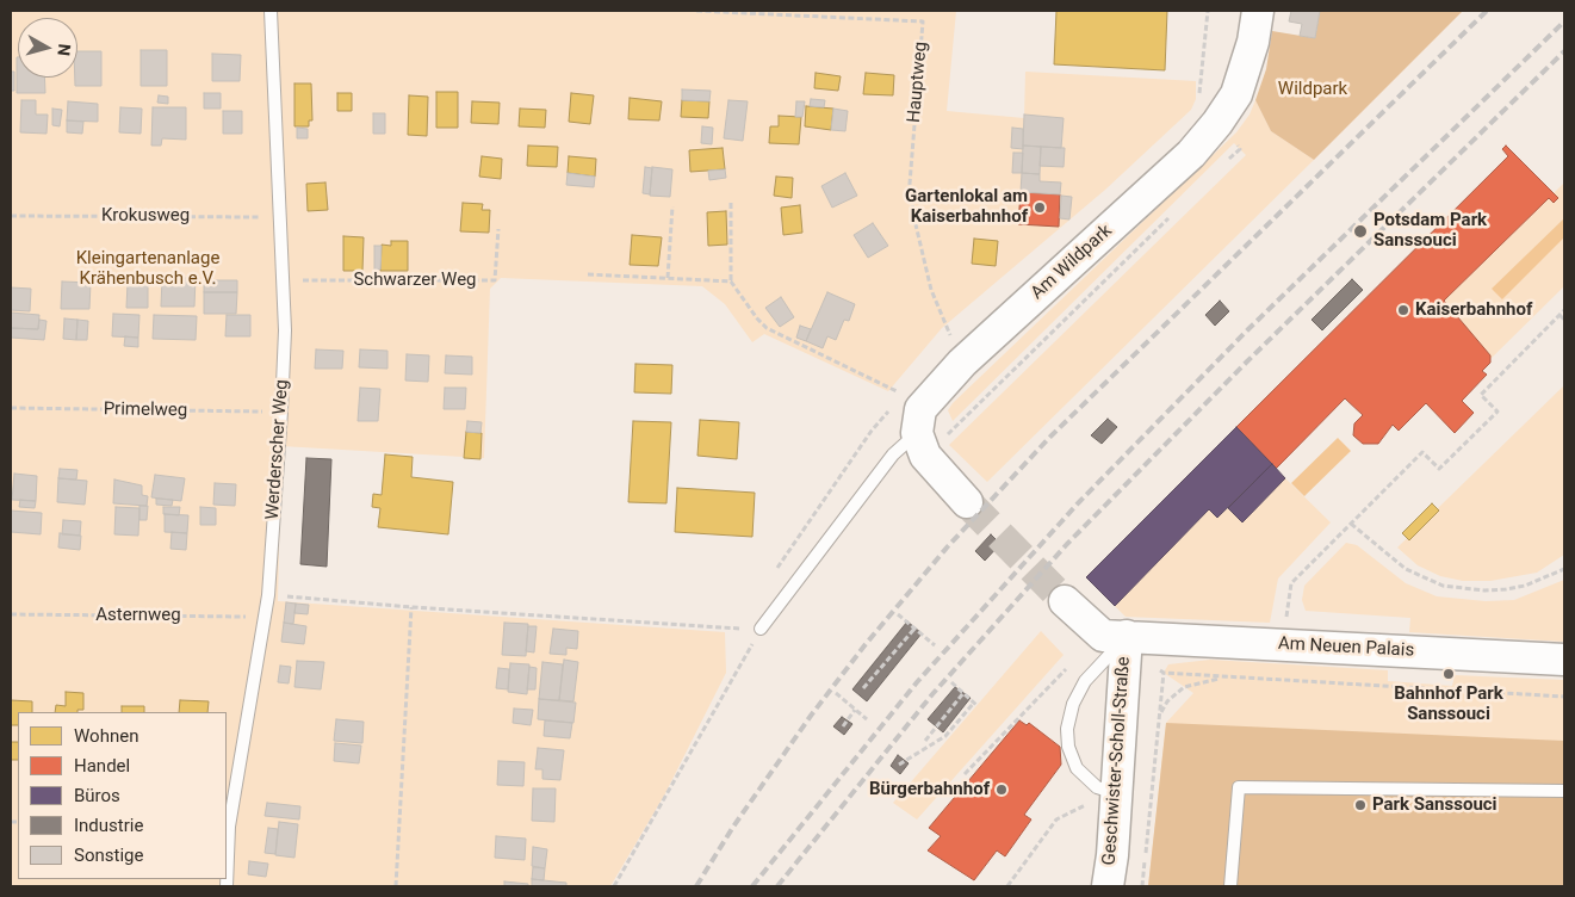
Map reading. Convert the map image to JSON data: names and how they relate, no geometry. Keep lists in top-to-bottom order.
{
  "streets": {
    "street": ["Am Wildpark", "Am Neuen Palais", "Geschwister-Scholl-Straße"],
    "lane": ["Werderscher Weg"],
    "path": [
      "Hauptweg",
      "Krokusweg",
      "Schwarzer Weg",
      "Primelweg",
      "Asternweg"
    ]
  },
  "crossings": [
    ["Hauptweg", "Am Wildpark"],
    ["Krokusweg", "Werderscher Weg"],
    ["Schwarzer Weg", "Werderscher Weg"],
    ["Primelweg", "Werderscher Weg"],
    ["Werderscher Weg", "Asternweg"],
    ["Am Neuen Palais", "Geschwister-Scholl-Straße"]
  ],
  "parks": ["Wildpark", "Kleingartenanlage Krähenbusch e.V."],
  "places": [
    "Gartenlokal am Kaiserbahnhof",
    "Potsdam Park Sanssouci",
    "Kaiserbahnhof",
    "Bahnhof Park Sanssouci",
    "Bürgerbahnhof",
    "Park Sanssouci"
  ],
  "legend": [
    "Wohnen",
    "Handel",
    "Büros",
    "Industrie",
    "Sonstige"
  ],
  "north": "right"
}
